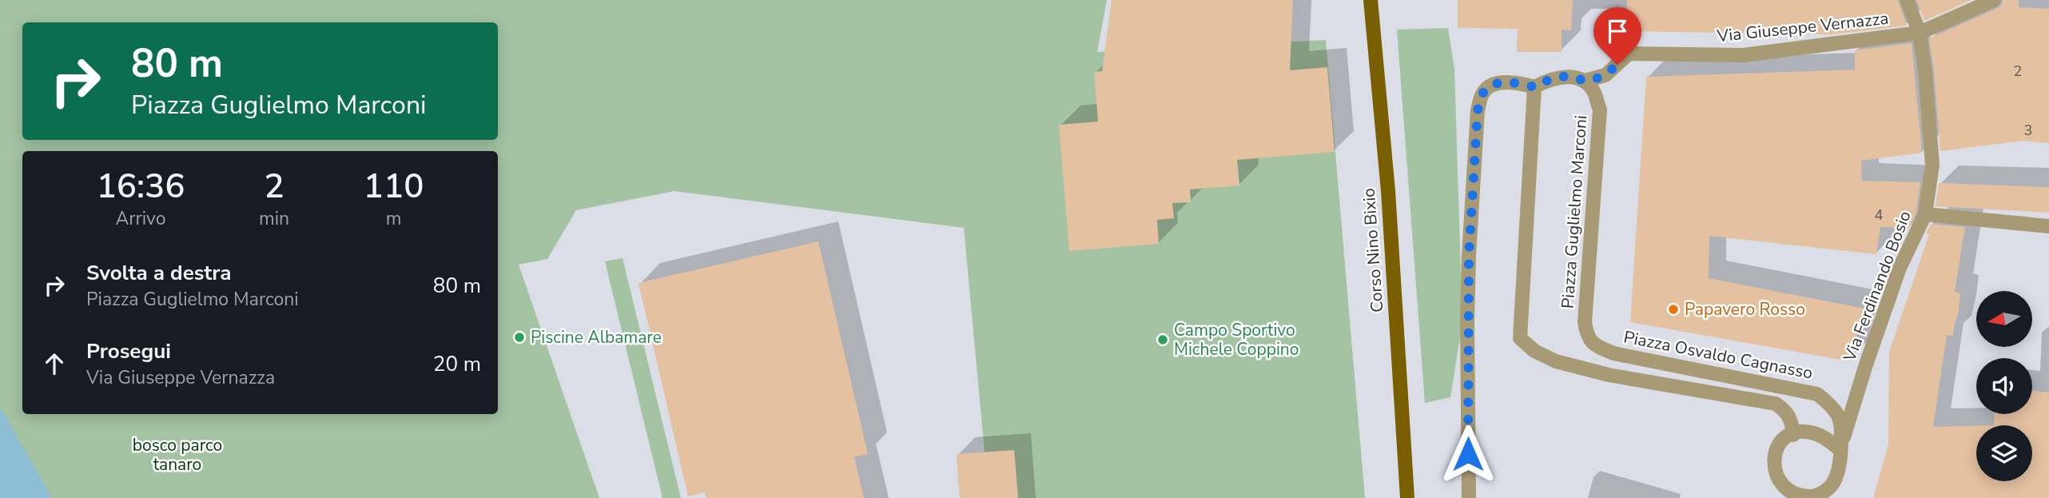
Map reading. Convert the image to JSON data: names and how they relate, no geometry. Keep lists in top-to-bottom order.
{
  "streets": {
    "main road": ["Corso Nino Bixio"],
    "street": [
      "Via Giuseppe Vernazza",
      "Piazza Guglielmo Marconi",
      "Via Ferdinando Bosio",
      "Piazza Osvaldo Cagnasso"
    ]
  },
  "crossings": [
    ["Via Giuseppe Vernazza", "Piazza Guglielmo Marconi"],
    ["Via Giuseppe Vernazza", "Via Ferdinando Bosio"],
    ["Piazza Guglielmo Marconi", "Piazza Osvaldo Cagnasso"],
    ["Via Ferdinando Bosio", "Piazza Osvaldo Cagnasso"]
  ],
  "parks": ["bosco parco tanaro"],
  "places": ["Papavero Rosso", "Piscine Albamare", "Campo Sportivo Michele Coppino"],
  "house_numbers": ["2", "3", "4"],
  "north": "left",
  "page": {
    "turn": ["80 m", "Piazza Guglielmo Marconi"],
    "eta": [
      "16:36",
      "Arrivo",
      "2",
      "min",
      "110",
      "m"
    ],
    "list": [
      {
        "name": "Svolta a destra",
        "note": "Piazza Guglielmo Marconi",
        "value": "80 m"
      },
      {
        "name": "Prosegui",
        "note": "Via Giuseppe Vernazza",
        "value": "20 m"
      }
    ]
  }
}
